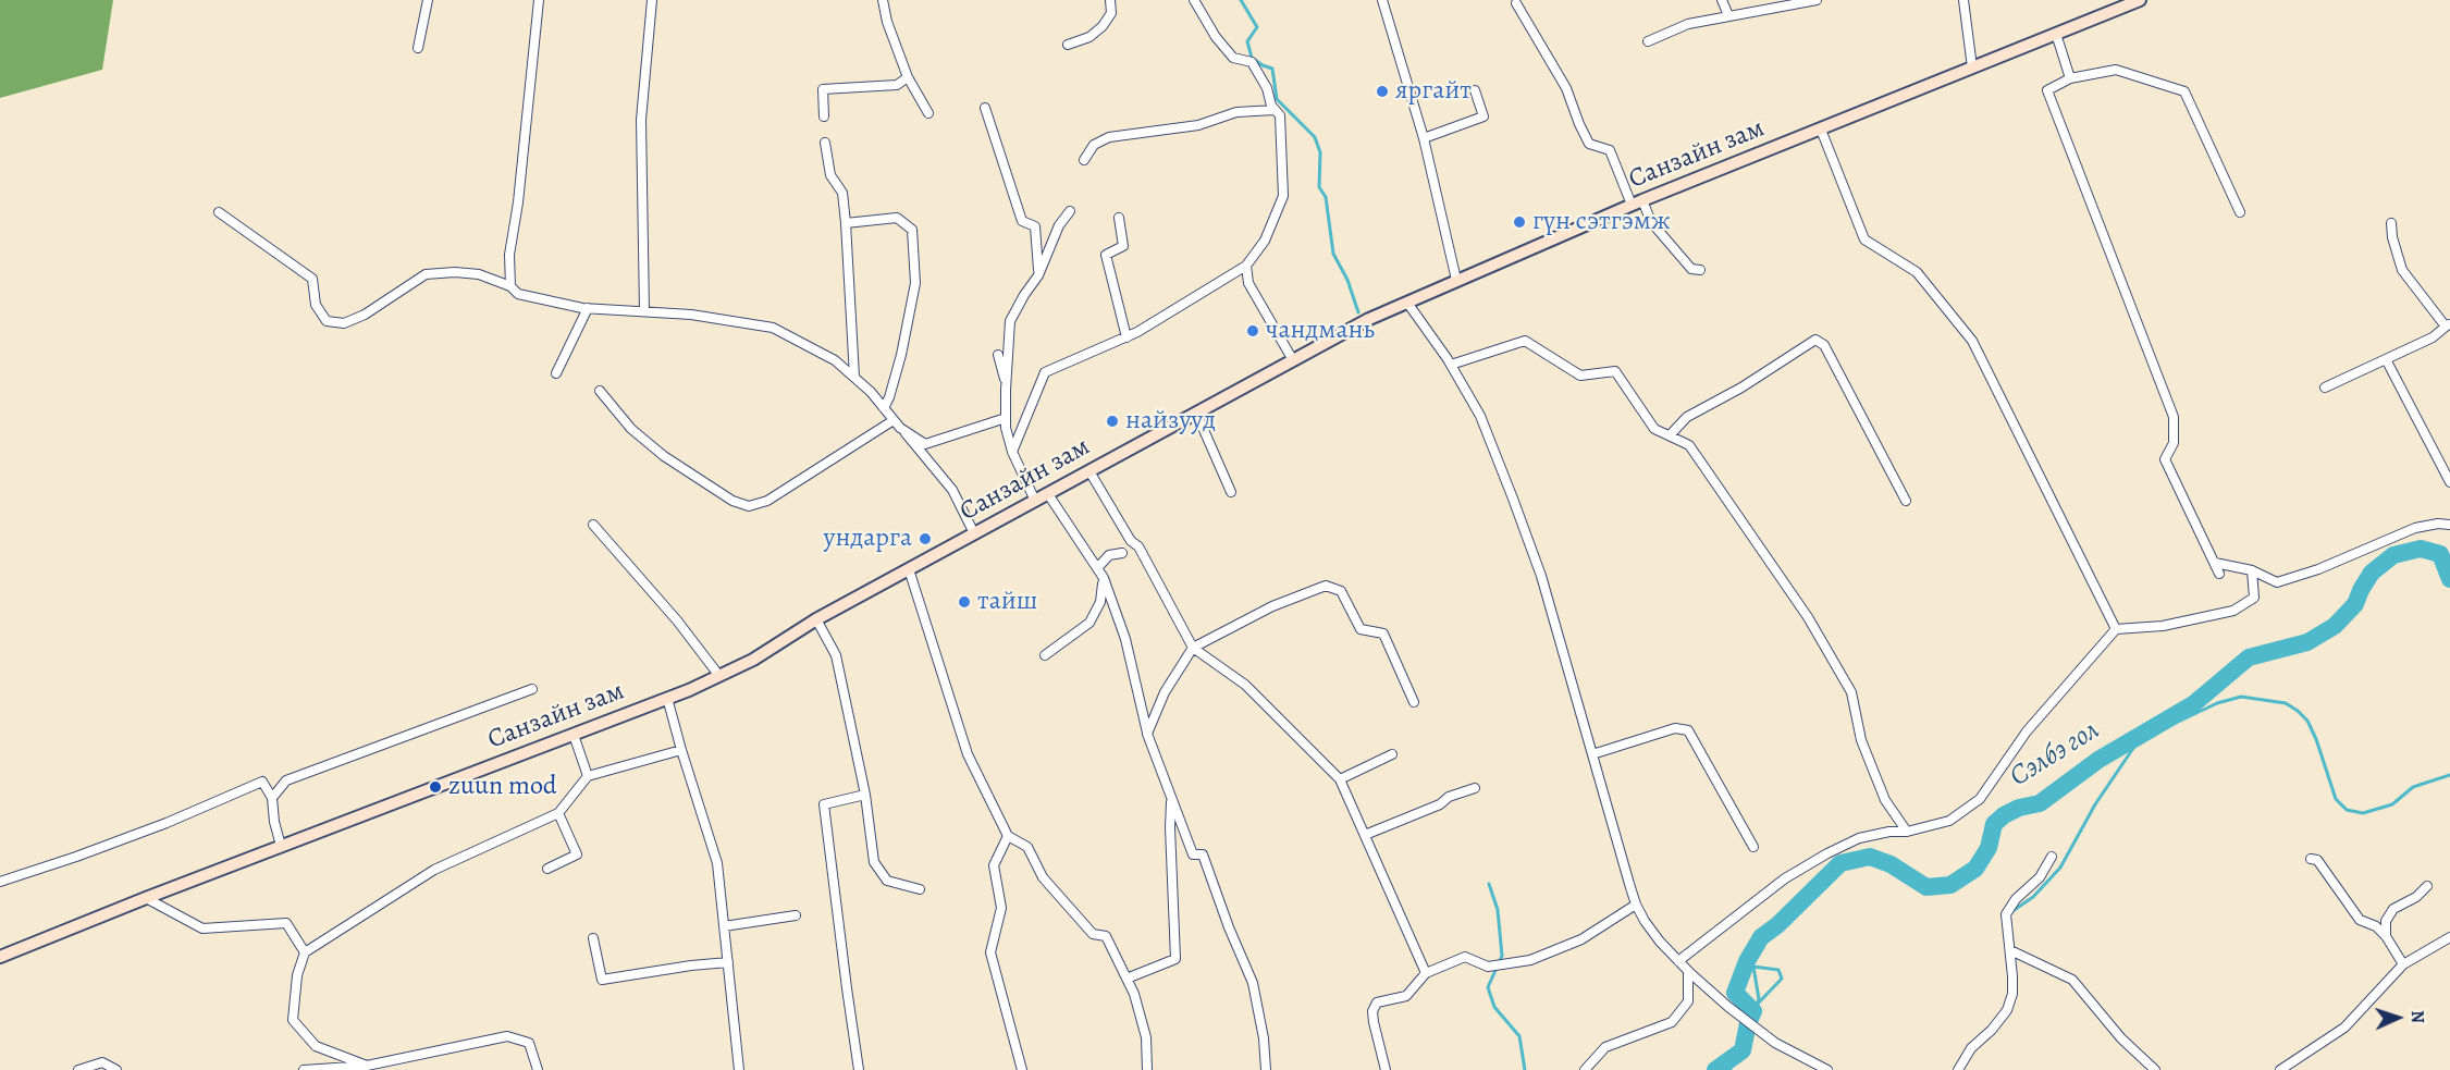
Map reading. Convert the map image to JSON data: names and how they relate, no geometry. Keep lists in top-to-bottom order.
{
  "streets": {
    "main road": ["Санзайн зам"]
  },
  "water": ["Сэлбэ гол"],
  "places": [
    "яргайт",
    "гүн сэтгэмж",
    "чандмань",
    "найзууд",
    "ундарга",
    "тайш",
    "zuun mod"
  ],
  "north": "right"
}
